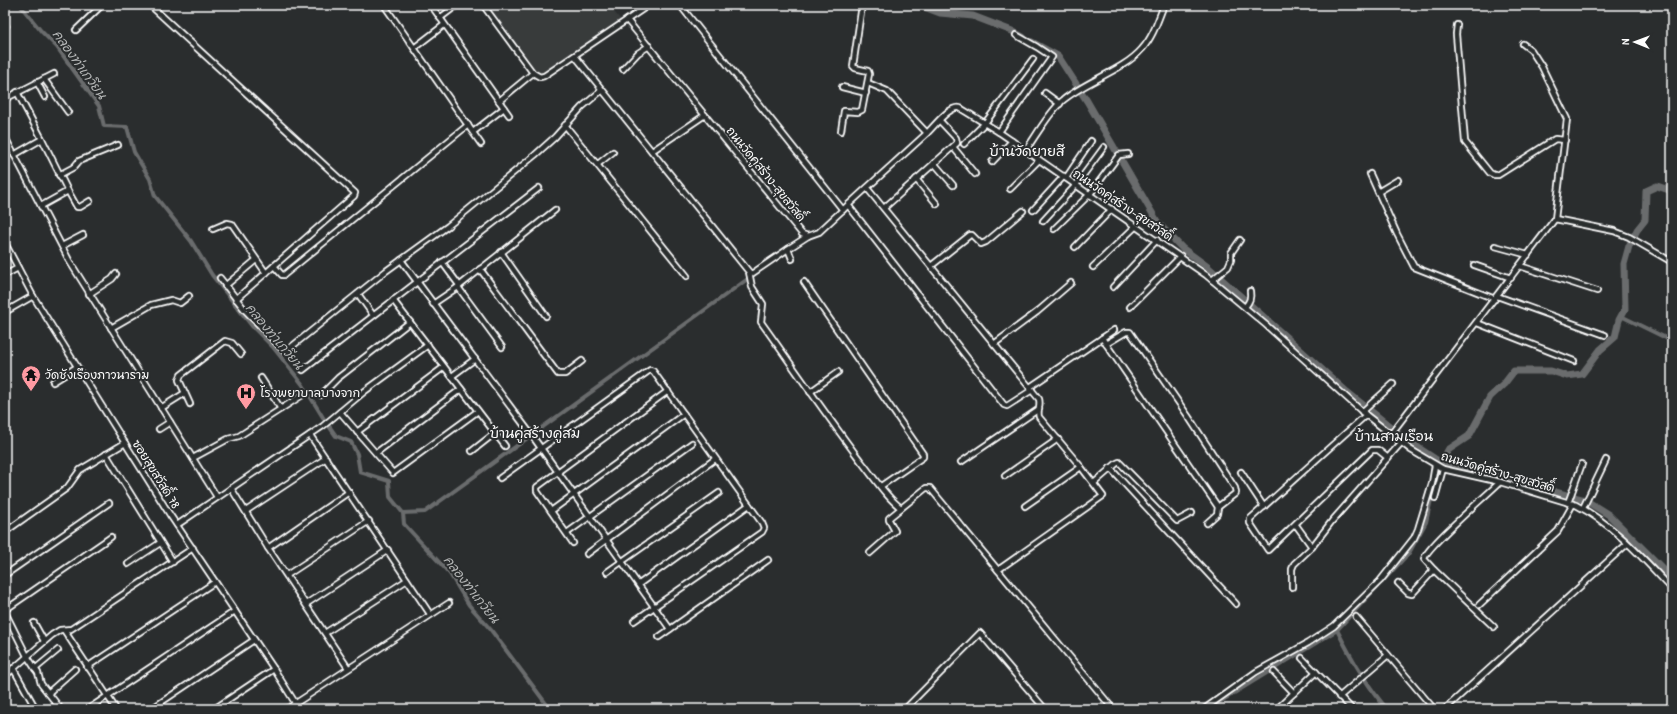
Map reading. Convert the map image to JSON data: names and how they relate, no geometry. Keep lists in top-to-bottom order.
{
  "streets": {
    "street": ["ถนนวัดคู่สร้าง-สุขสวัสดิ์", "ซอยสุขสวัสดิ์ 78"]
  },
  "districts": ["บ้านวัดยายสี", "บ้านคู่สร้างคู่สม", "บ้านสามเรือน"],
  "water": ["คลองท่าเกวียน"],
  "places": {
    "temple": ["วัดชังเรืองภาวนาราม"],
    "hospital": ["โรงพยาบาลบางจาก"]
  },
  "north": "left"
}
